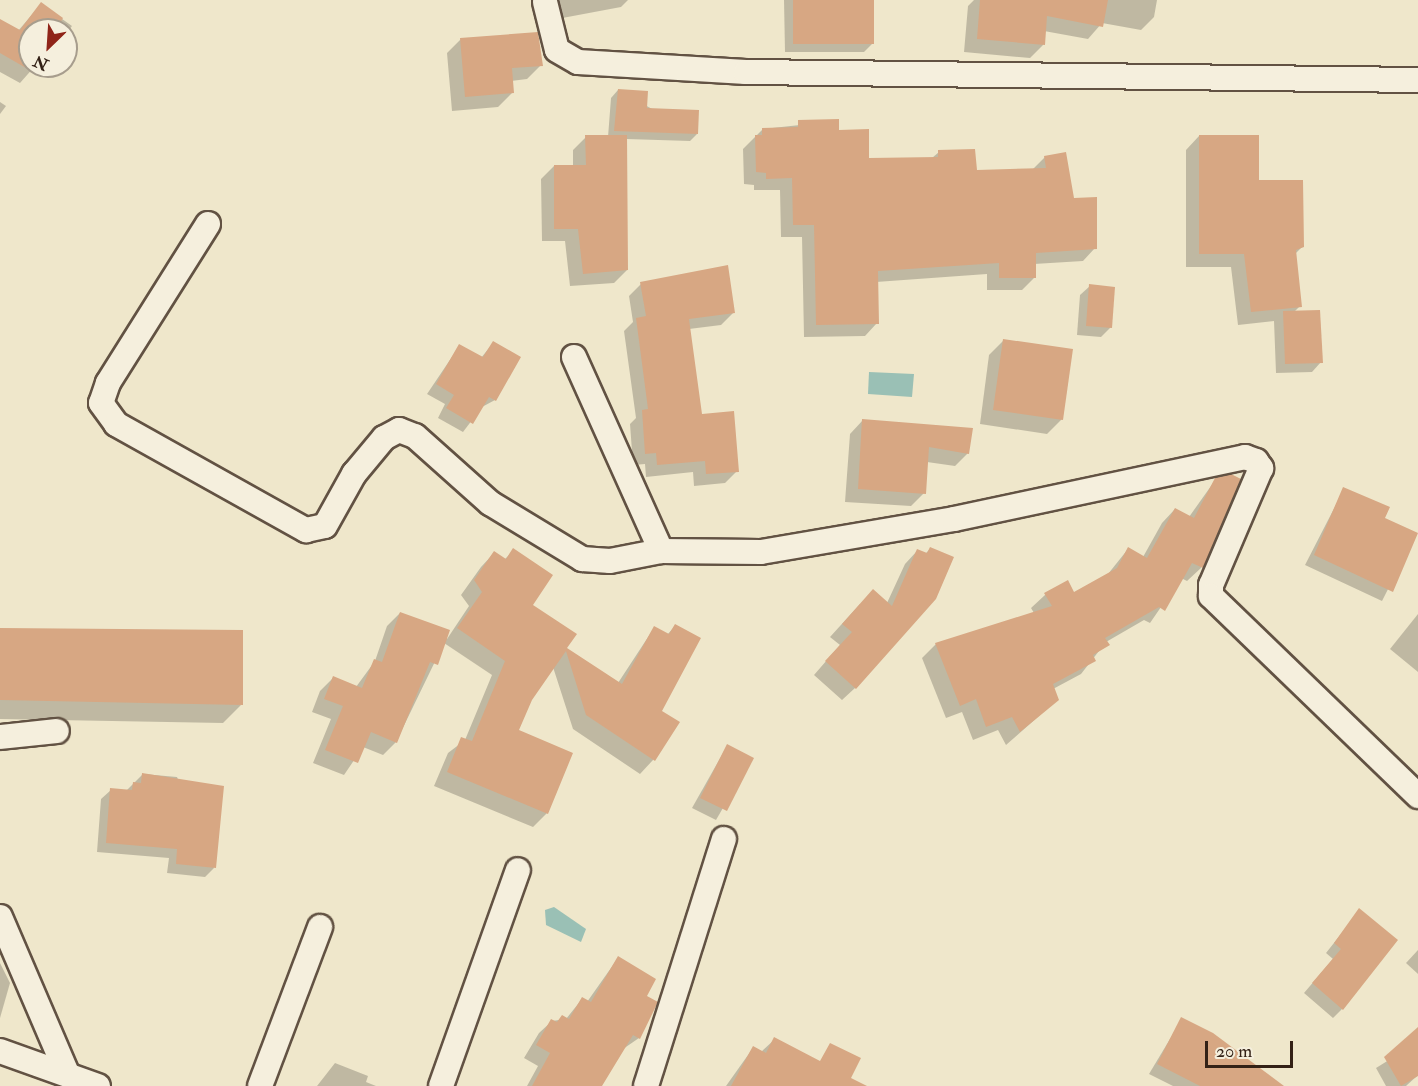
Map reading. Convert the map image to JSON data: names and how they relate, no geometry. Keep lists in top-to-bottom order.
{
  "scale_bar": "20 m",
  "north": "bottom left"
}
